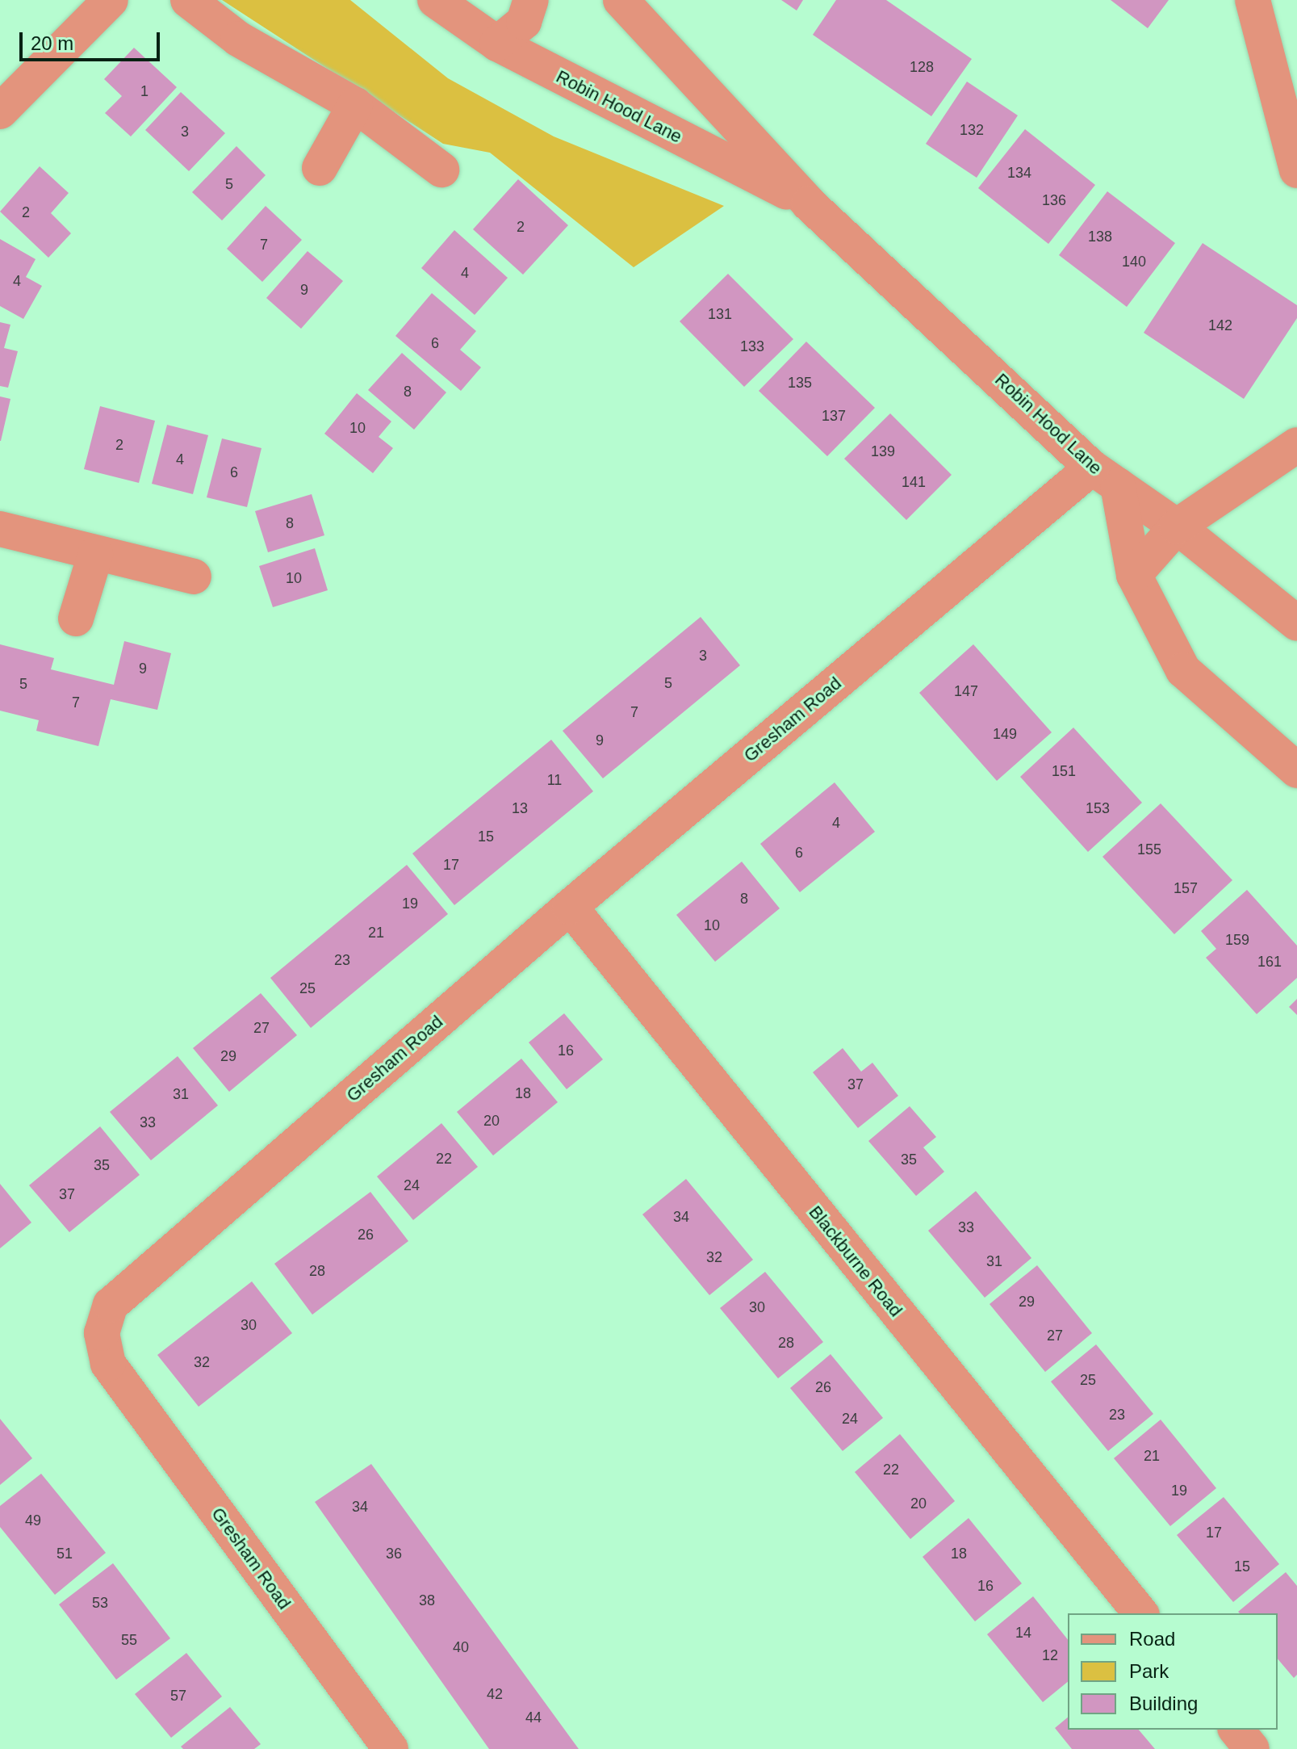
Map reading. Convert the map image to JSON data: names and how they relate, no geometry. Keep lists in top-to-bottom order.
{
  "streets": {
    "street": ["Robin Hood Lane", "Gresham Road", "Blackburne Road"]
  },
  "crossings": [
    ["Robin Hood Lane", "Gresham Road"],
    ["Gresham Road", "Blackburne Road"]
  ],
  "house_numbers": [
    "128",
    "1",
    "132",
    "3",
    "134",
    "5",
    "136",
    "2",
    "2",
    "138",
    "7",
    "140",
    "4",
    "4",
    "9",
    "131",
    "142",
    "6",
    "133",
    "135",
    "8",
    "137",
    "10",
    "2",
    "139",
    "4",
    "6",
    "141",
    "8",
    "10",
    "3",
    "9",
    "5",
    "5",
    "147",
    "7",
    "7",
    "149",
    "9",
    "151",
    "11",
    "13",
    "153",
    "4",
    "15",
    "155",
    "6",
    "17",
    "157",
    "8",
    "19",
    "10",
    "21",
    "159",
    "23",
    "161",
    "25",
    "27",
    "16",
    "29",
    "37",
    "18",
    "31",
    "20",
    "33",
    "22",
    "35",
    "35",
    "24",
    "37",
    "34",
    "33",
    "26",
    "32",
    "31",
    "28",
    "29",
    "30",
    "30",
    "27",
    "28",
    "32",
    "25",
    "26",
    "23",
    "24",
    "21",
    "22",
    "19",
    "20",
    "34",
    "49",
    "17",
    "51",
    "36",
    "18",
    "15",
    "16",
    "38",
    "53",
    "14",
    "55",
    "40",
    "12",
    "42",
    "57",
    "44"
  ],
  "legend": ["Road", "Park", "Building"],
  "scale_bar": "20 m"
}
